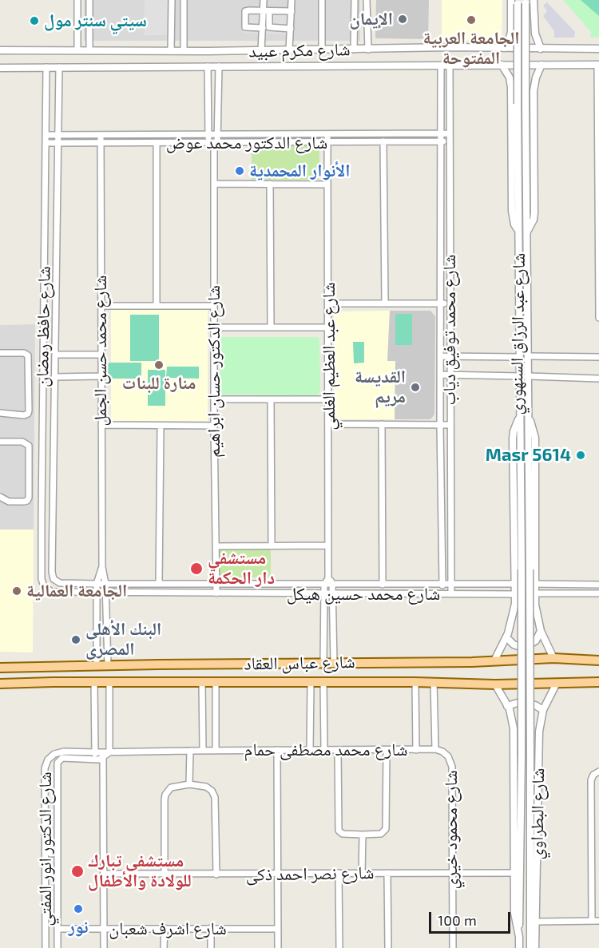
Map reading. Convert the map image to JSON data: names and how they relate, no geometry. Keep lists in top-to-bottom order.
{
  "streets": {
    "main road": ["شارع عباس العقاد"],
    "street": [
      "شارع مكرم عبيد",
      "شارع الدكتور محمد عوض",
      "شارع حافظ رمضان",
      "شارع محمد توفيق دياب",
      "شارع عبد الرزاق السنهوري",
      "شارع محمد حسن الجمل",
      "شارع عبد العظيم الغلمي",
      "شارع الدكتور حسان ابراهيم",
      "شارع محمد حسين هيكل",
      "شارع محمد مصطفى حمام",
      "شارع البطراوي",
      "شارع محمود خيري",
      "شارع الدكتور انور المفتي",
      "شارع نصر احمد ذكى",
      "شارع اشرف شعبان"
    ]
  },
  "crossings": [
    ["شارع مكرم عبيد", "شارع حافظ رمضان"],
    ["شارع مكرم عبيد", "شارع محمد توفيق دياب"],
    ["شارع مكرم عبيد", "شارع عبد الرزاق السنهوري"],
    ["شارع مكرم عبيد", "شارع الدكتور حسان ابراهيم"],
    ["شارع الدكتور محمد عوض", "شارع حافظ رمضان"],
    ["شارع الدكتور محمد عوض", "شارع محمد توفيق دياب"],
    ["شارع الدكتور محمد عوض", "شارع محمد حسن الجمل"],
    ["شارع الدكتور محمد عوض", "شارع عبد العظيم الغلمي"],
    ["شارع الدكتور محمد عوض", "شارع الدكتور حسان ابراهيم"],
    ["شارع حافظ رمضان", "شارع محمد حسين هيكل"],
    ["شارع محمد توفيق دياب", "شارع محمد حسين هيكل"],
    ["شارع عبد الرزاق السنهوري", "شارع محمد حسين هيكل"],
    ["شارع عبد الرزاق السنهوري", "شارع عباس العقاد"],
    ["شارع محمد حسن الجمل", "شارع محمد حسين هيكل"],
    ["شارع محمد حسن الجمل", "شارع عباس العقاد"],
    ["شارع الدكتور حسان ابراهيم", "شارع محمد حسين هيكل"],
    ["شارع عباس العقاد", "شارع البطراوي"],
    ["شارع محمد مصطفى حمام", "شارع محمود خيري"],
    ["شارع محمد مصطفى حمام", "شارع الدكتور انور المفتي"],
    ["شارع البطراوي", "شارع نصر احمد ذكى"],
    ["شارع محمود خيري", "شارع نصر احمد ذكى"],
    ["شارع الدكتور انور المفتي", "شارع اشرف شعبان"]
  ],
  "places": [
    "الإيمان",
    "الجامعة العربية المفتوحة",
    "سيتي سنتر مول",
    "الأنوار المحمدية",
    "منارة للبنات",
    "القديسة مريم",
    "Masr 5614",
    "مستشفي دار الحكمة",
    "الجامعة العمالية",
    "البنك الأهلى المصرى",
    "مستشفى تبارك للولادة والأطفال",
    "نور"
  ],
  "scale_bar": "100 m"
}
